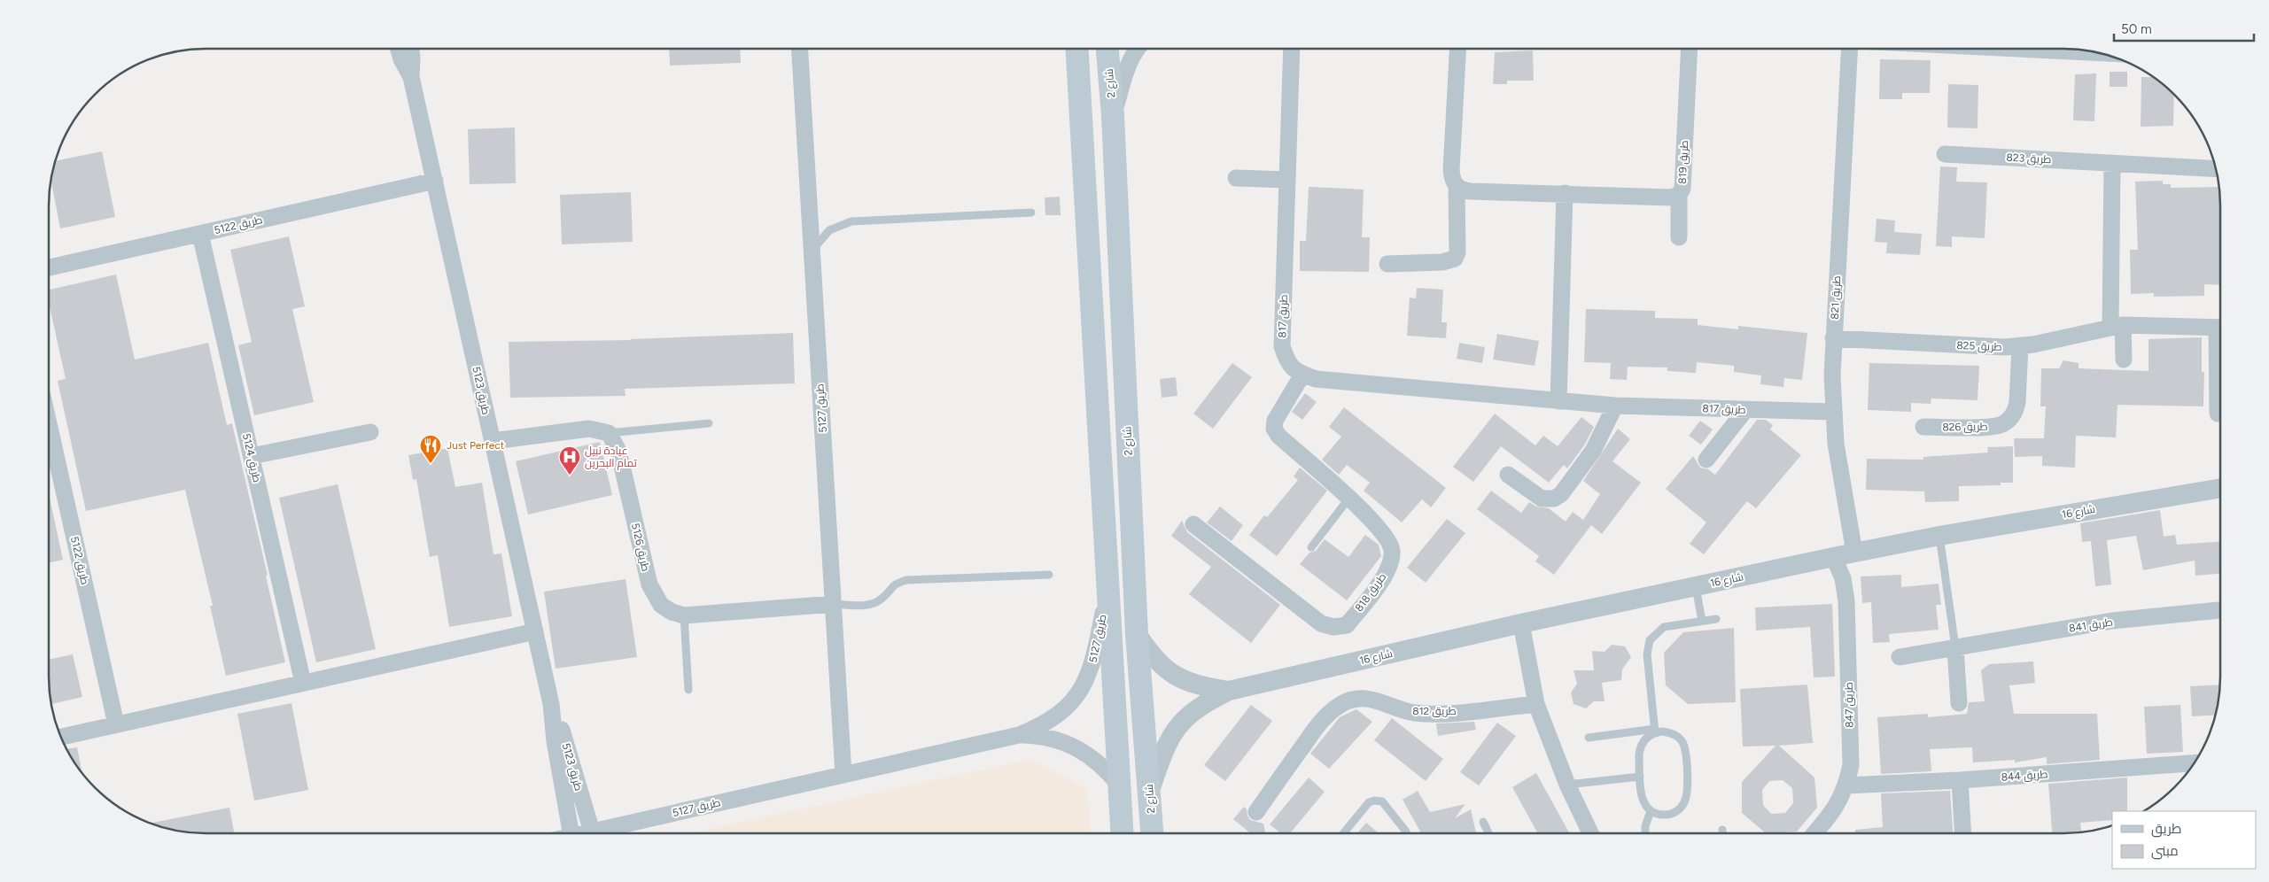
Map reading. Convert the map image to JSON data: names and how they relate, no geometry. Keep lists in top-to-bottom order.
{
  "streets": {
    "main road": ["شارع 2"],
    "street": [
      "طريق 823",
      "طريق 819",
      "طريق 5122",
      "طريق 821",
      "طريق 817",
      "طريق 825",
      "طريق 5123",
      "طريق 5127",
      "طريق 826",
      "طريق 5124",
      "شارع 16",
      "طريق 5126",
      "طريق 818",
      "طريق 841",
      "طريق 847",
      "طريق 812",
      "طريق 844"
    ]
  },
  "crossings": [
    ["شارع 2", "شارع 16"],
    ["طريق 5122", "طريق 5123"],
    ["طريق 5122", "طريق 5124"],
    ["طريق 821", "طريق 817"],
    ["طريق 821", "طريق 825"],
    ["طريق 821", "شارع 16"],
    ["طريق 817", "طريق 818"],
    ["طريق 825", "طريق 826"],
    ["طريق 5123", "طريق 5127"],
    ["طريق 5127", "طريق 5126"],
    ["شارع 16", "طريق 847"],
    ["طريق 847", "طريق 844"]
  ],
  "places": {
    "restaurant": ["Just Perfect"],
    "hospital": ["عيادة نبيل تمام البحرين"]
  },
  "legend": ["طريق", "مبنى"],
  "scale_bar": "50 m"
}
